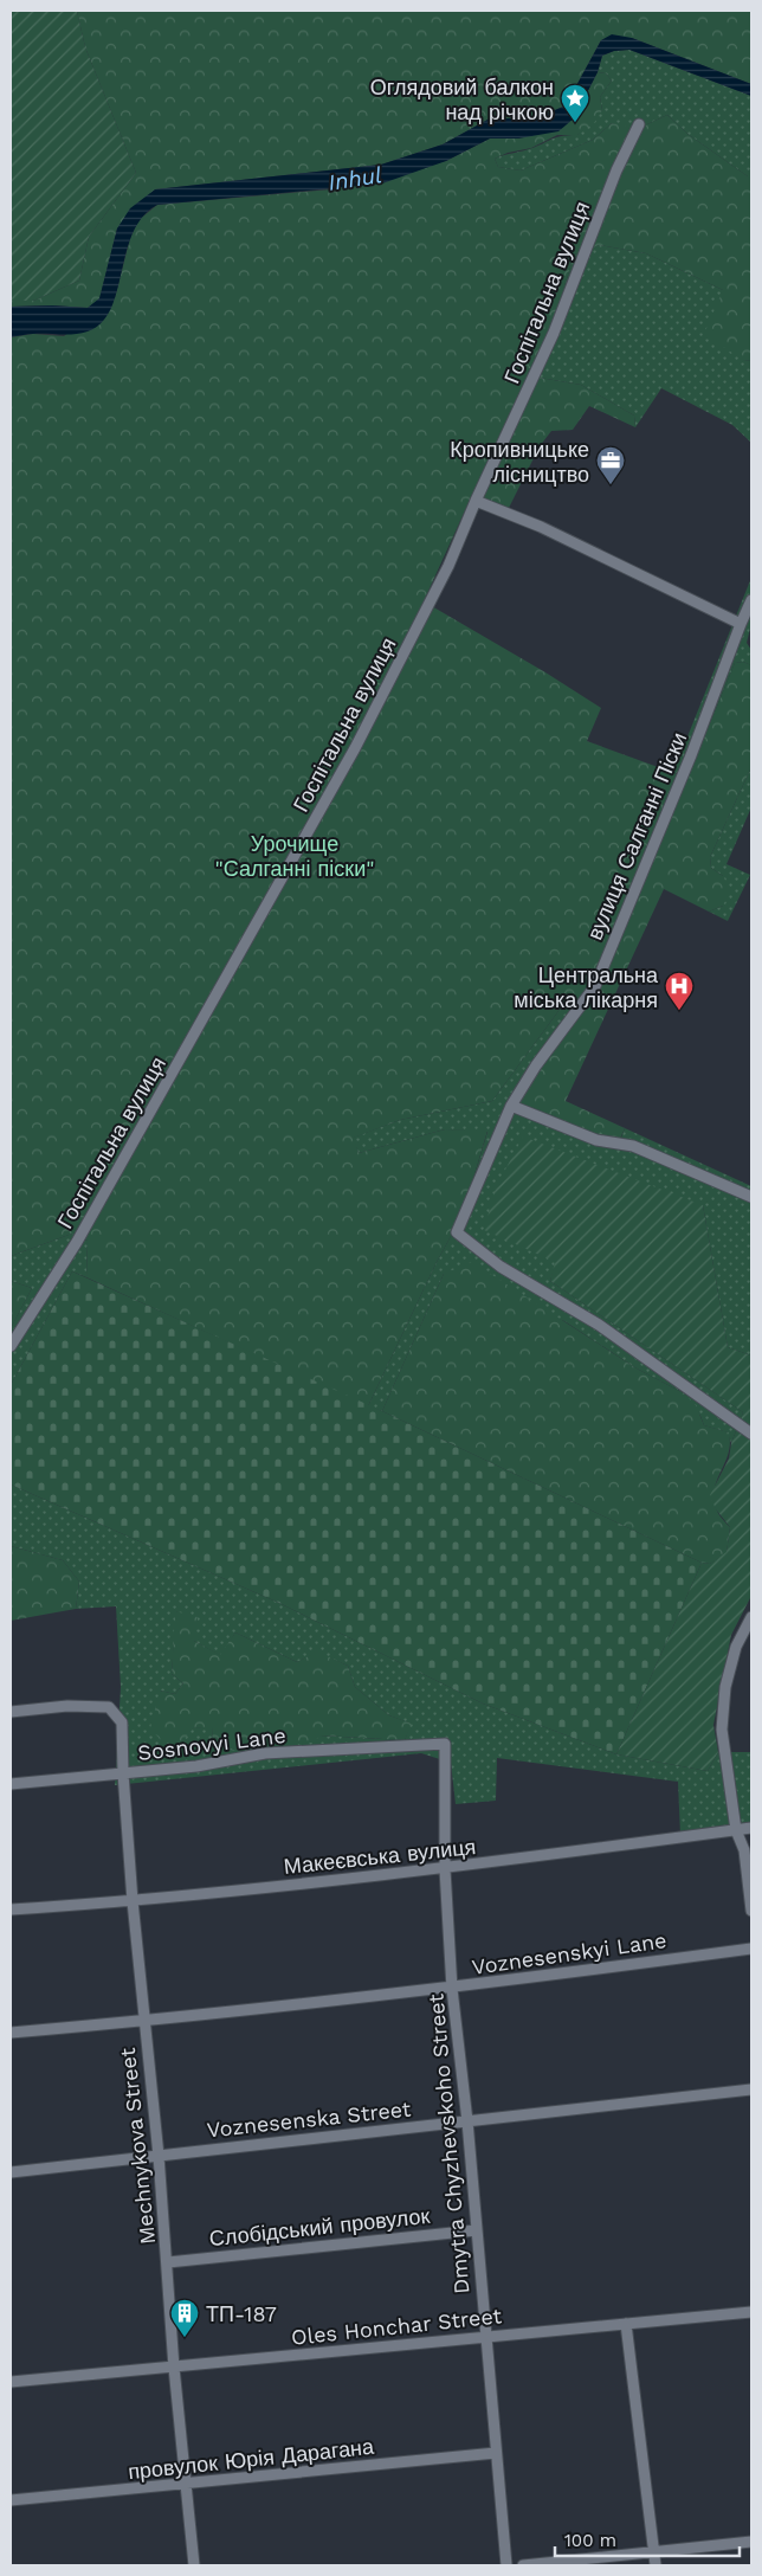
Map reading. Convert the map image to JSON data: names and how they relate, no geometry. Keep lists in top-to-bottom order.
{
  "streets": {
    "street": [
      "Госпітальна вулиця",
      "вулиця Салганні Піски",
      "Sosnovyi Lane",
      "Макеєвська вулиця",
      "Voznesenskyi Lane",
      "Voznesenska Street",
      "Dmytra Chyzhevskoho Street",
      "Mechnykova Street",
      "Слобідський провулок",
      "Oles Honchar Street",
      "провулок Юрія Дарагана"
    ]
  },
  "crossings": [
    ["Sosnovyi Lane", "Dmytra Chyzhevskoho Street"],
    ["Sosnovyi Lane", "Mechnykova Street"],
    ["Макеєвська вулиця", "Dmytra Chyzhevskoho Street"],
    ["Макеєвська вулиця", "Mechnykova Street"],
    ["Voznesenskyi Lane", "Dmytra Chyzhevskoho Street"],
    ["Voznesenskyi Lane", "Mechnykova Street"],
    ["Voznesenska Street", "Dmytra Chyzhevskoho Street"],
    ["Voznesenska Street", "Mechnykova Street"],
    ["Dmytra Chyzhevskoho Street", "Слобідський провулок"],
    ["Dmytra Chyzhevskoho Street", "Oles Honchar Street"],
    ["Dmytra Chyzhevskoho Street", "провулок Юрія Дарагана"],
    ["Mechnykova Street", "Слобідський провулок"],
    ["Mechnykova Street", "Oles Honchar Street"],
    ["Mechnykova Street", "провулок Юрія Дарагана"]
  ],
  "water": ["Inhul"],
  "parks": ["Урочище \"Салганні піски\""],
  "places": {
    "place": ["Оглядовий балкон над річкою"],
    "office": ["Кропивницьке лісництво"],
    "hospital": ["Центральна міська лікарня"],
    "building": ["ТП-187"]
  },
  "scale_bar": "100 m"
}
